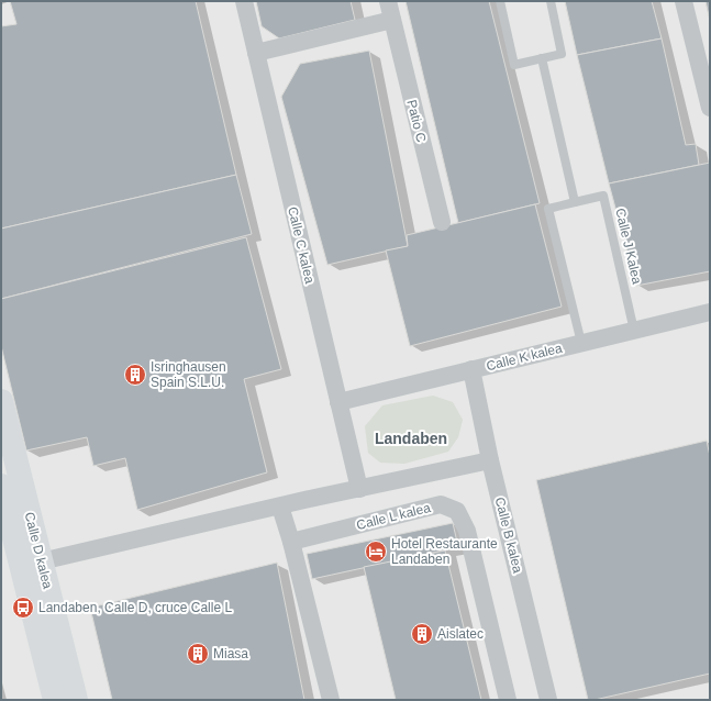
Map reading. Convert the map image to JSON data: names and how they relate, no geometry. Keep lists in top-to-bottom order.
{
  "streets": {
    "street": [
      "Patio C",
      "Calle C kalea",
      "Calle K kalea",
      "Calle L kalea",
      "Calle B kalea",
      "Calle D kalea"
    ],
    "lane": ["Calle J Kalea"]
  },
  "crossings": [
    ["Calle C kalea", "Calle K kalea"],
    ["Calle J Kalea", "Calle K kalea"],
    ["Calle K kalea", "Calle B kalea"]
  ],
  "districts": ["Landaben"],
  "places": {
    "building": ["Isringhausen Spain S.L.U.", "Aislatec", "Miasa"],
    "hotel": ["Hotel Restaurante Landaben"],
    "bus stop": ["Landaben, Calle D, cruce Calle L"]
  }
}
